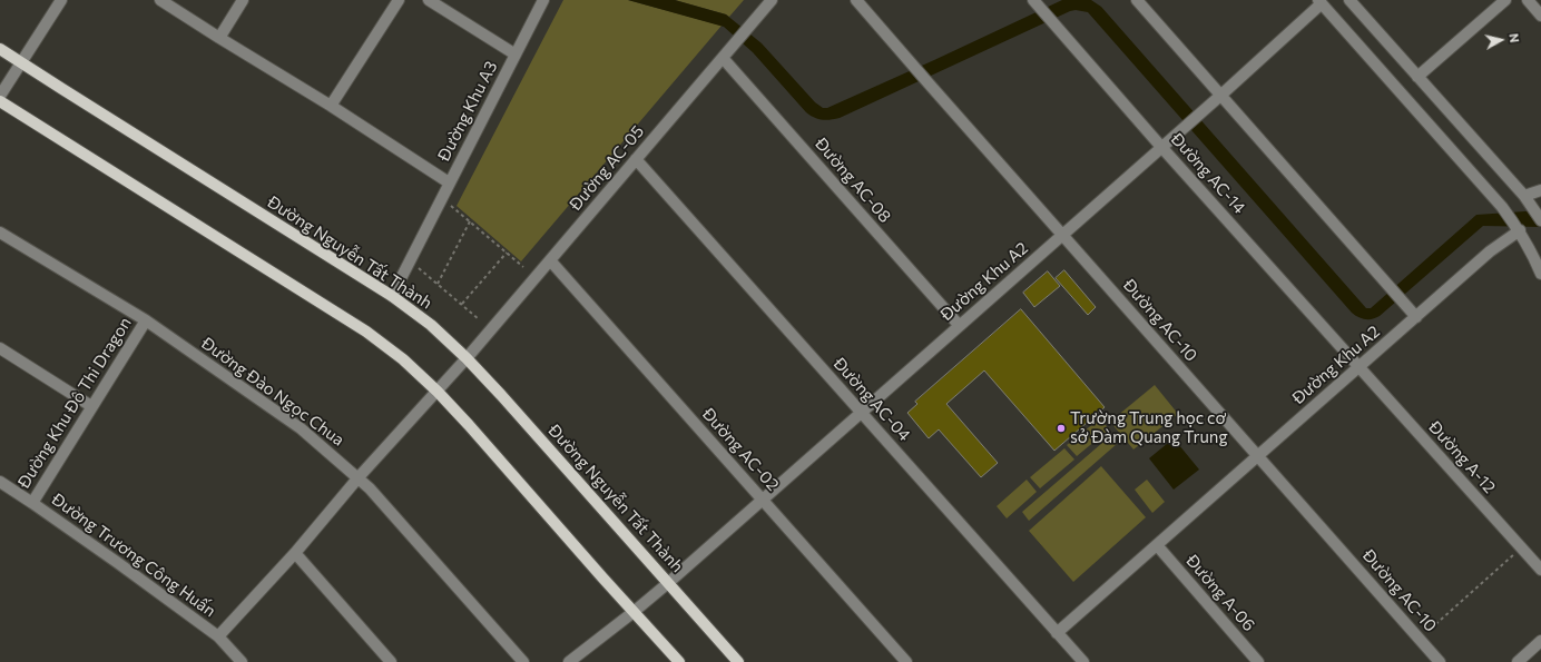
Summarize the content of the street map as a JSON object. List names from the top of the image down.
{
  "streets": {
    "main road": ["Đường Nguyễn Tất Thành"],
    "street": [
      "Đường Khu A3",
      "Đường AC-05",
      "Đường AC-14",
      "Đường AC-08",
      "Đường Khu A2",
      "Đường AC-10",
      "Đường Đào Ngọc Chua",
      "Đường AC-04",
      "Đường Khu Đô Thi Dragon",
      "Đường AC-02",
      "Đường A-12",
      "Đường Trương Công Huấn",
      "Đường A-06"
    ]
  },
  "crossings": [
    ["Đường Khu A3", "Đường Nguyễn Tất Thành"],
    ["Đường AC-05", "Đường AC-08"],
    ["Đường AC-05", "Đường Nguyễn Tất Thành"],
    ["Đường AC-05", "Đường Đào Ngọc Chua"],
    ["Đường AC-05", "Đường AC-04"],
    ["Đường AC-05", "Đường AC-02"],
    ["Đường AC-05", "Đường Trương Công Huấn"],
    ["Đường AC-14", "Đường Khu A2"],
    ["Đường AC-14", "Đường A-12"],
    ["Đường AC-08", "Đường Khu A2"],
    ["Đường Nguyễn Tất Thành", "Đường Khu A2"],
    ["Đường Khu A2", "Đường AC-10"],
    ["Đường Khu A2", "Đường AC-04"],
    ["Đường Khu A2", "Đường AC-02"],
    ["Đường Khu A2", "Đường A-12"],
    ["Đường Khu A2", "Đường A-06"],
    ["Đường Đào Ngọc Chua", "Đường Khu Đô Thi Dragon"],
    ["Đường Khu Đô Thi Dragon", "Đường Trương Công Huấn"]
  ],
  "places": ["Trường Trung học cơ sở Đàm Quang Trung"],
  "north": "right"
}
